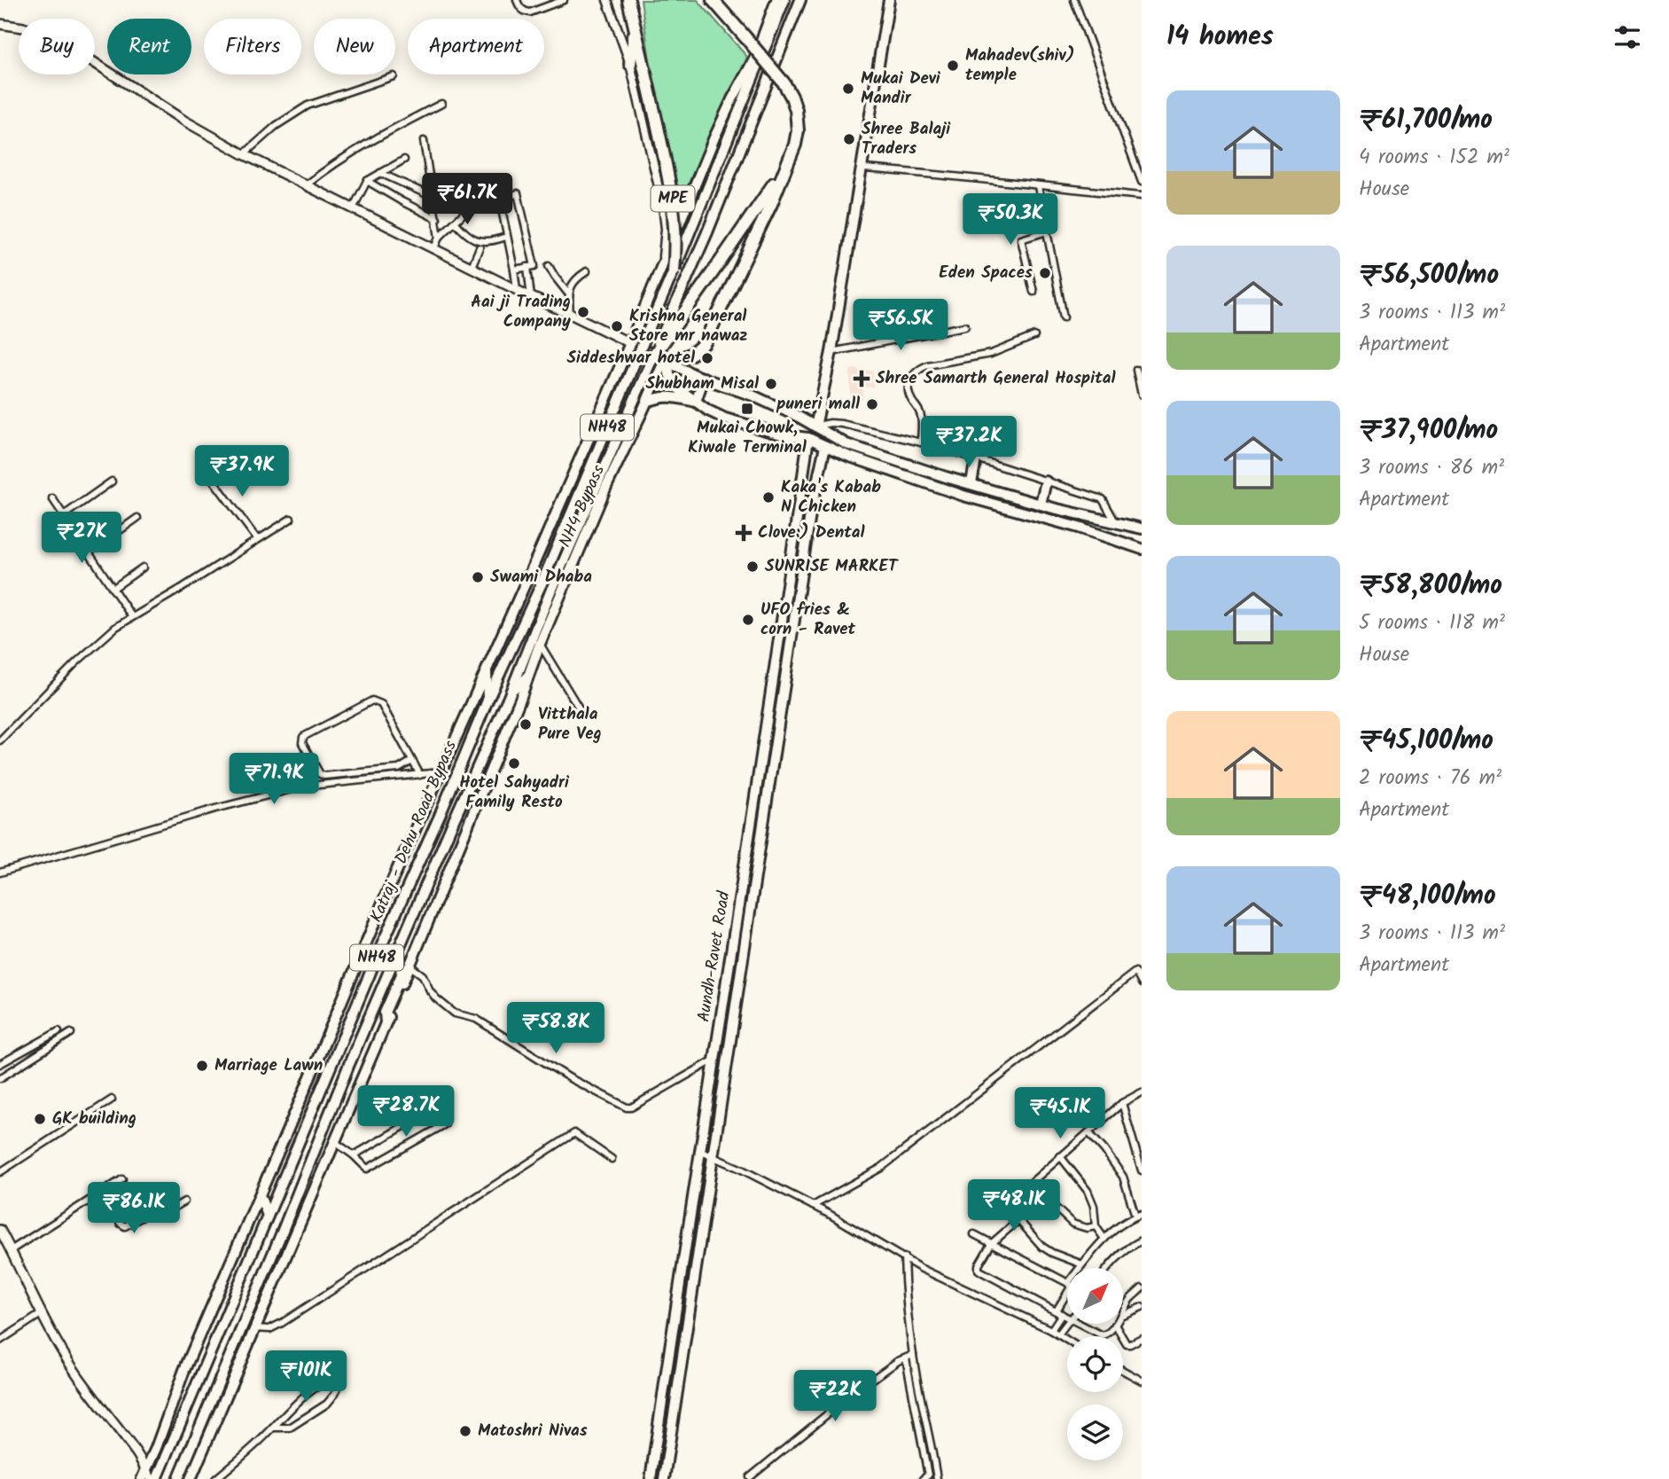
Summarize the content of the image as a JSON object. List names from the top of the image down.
{
  "streets": {
    "highway": ["MPE"],
    "main road": [
      "NH48",
      "NH4 Bypass",
      "Katraj - Dehu Road Bypass",
      "Aundh-Ravet Road"
    ]
  },
  "crossings": [
    ["MPE", "NH48"],
    ["NH48", "NH4 Bypass"],
    ["NH48", "Katraj - Dehu Road Bypass"],
    ["NH4 Bypass", "Katraj - Dehu Road Bypass"]
  ],
  "places": {
    "other": [
      "Mahadev(shiv) temple",
      "Mukai Devi Mandir",
      "Shree Balaji Traders",
      "Eden Spaces",
      "Aai ji Trading Company",
      "Krishna General Store mr nawaz",
      "Siddeshwar hotel",
      "Shubham Misal",
      "puneri mall",
      "Kaka's Kabab N Chicken",
      "SUNRISE MARKET",
      "Swami Dhaba",
      "UFO fries & corn - Ravet",
      "Vitthala Pure Veg",
      "Hotel Sahyadri Family Resto",
      "Marriage Lawn",
      "GK building",
      "Matoshri Nivas"
    ],
    "health": ["Shree Samarth General Hospital", "Clove:) Dental"],
    "transit": ["Mukai Chowk, Kiwale Terminal"]
  },
  "north": "top right",
  "page": {
    "heading": "14 homes",
    "chip": [
      "Buy",
      "Rent",
      "Filters",
      "New",
      "Apartment"
    ],
    "list": [
      {
        "name": "₹61,700/mo",
        "note": "4 rooms · 152 m² · House"
      },
      {
        "name": "₹56,500/mo",
        "note": "3 rooms · 113 m² · Apartment"
      },
      {
        "name": "₹37,900/mo",
        "note": "3 rooms · 86 m² · Apartment"
      },
      {
        "name": "₹58,800/mo",
        "note": "5 rooms · 118 m² · House"
      },
      {
        "name": "₹45,100/mo",
        "note": "2 rooms · 76 m² · Apartment"
      },
      {
        "name": "₹48,100/mo",
        "note": "3 rooms · 113 m² · Apartment"
      }
    ],
    "price": [
      "₹61.7K",
      "₹50.3K",
      "₹56.5K",
      "₹37.2K",
      "₹37.9K",
      "₹27K",
      "₹71.9K",
      "₹58.8K",
      "₹28.7K",
      "₹45.1K",
      "₹48.1K",
      "₹86.1K",
      "₹101K",
      "₹22K"
    ]
  }
}
